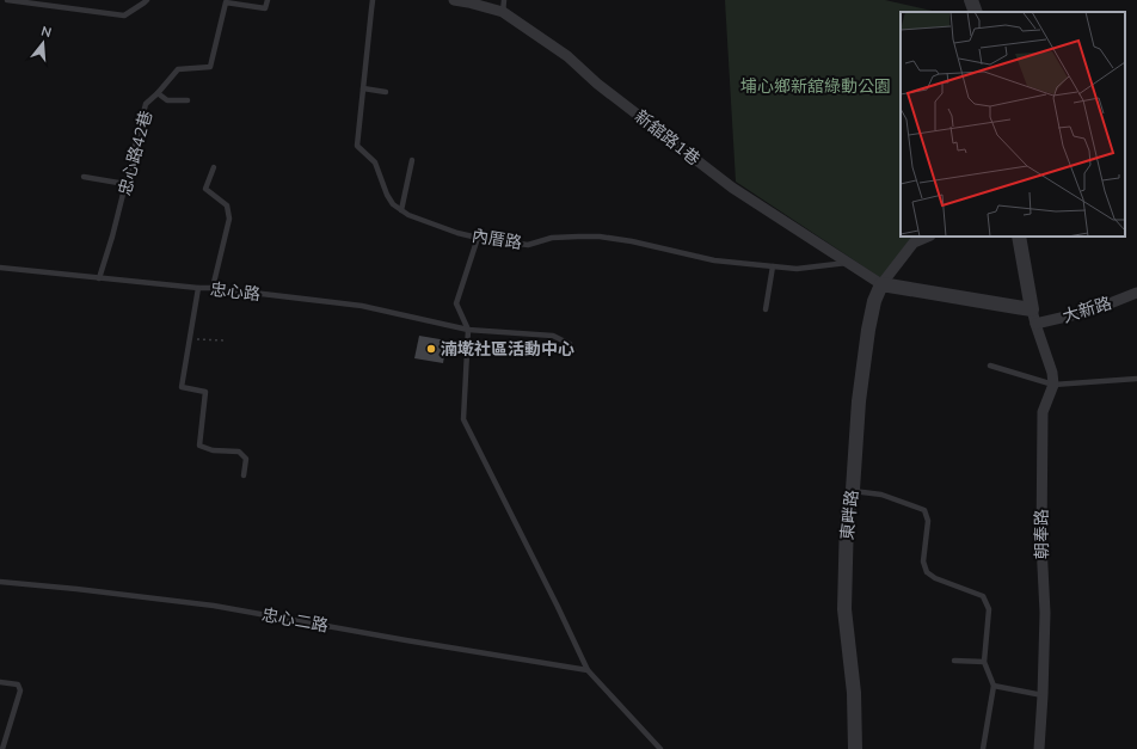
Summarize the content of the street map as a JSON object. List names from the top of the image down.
{
  "streets": {
    "street": [
      "新舘路1巷",
      "大新路",
      "東畔路",
      "朝奉路"
    ],
    "lane": [
      "忠心路42巷",
      "內厝路",
      "忠心路",
      "忠心二路"
    ]
  },
  "crossings": [
    ["新舘路1巷", "內厝路"],
    ["新舘路1巷", "東畔路"],
    ["忠心路42巷", "忠心路"]
  ],
  "parks": ["埔心鄉新舘綠動公園"],
  "places": ["湳墘社區活動中心"],
  "north": "top"
}
